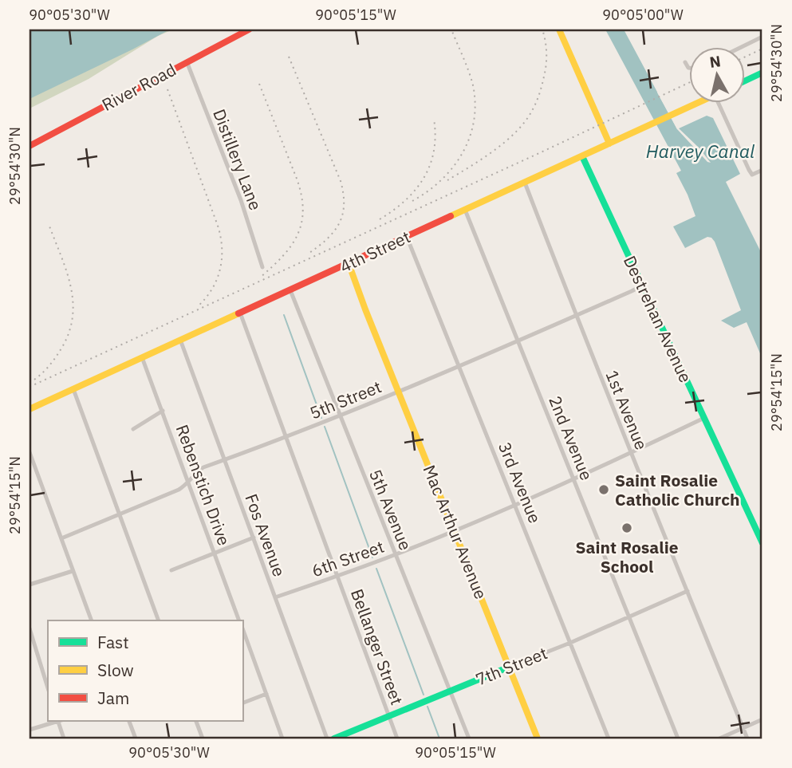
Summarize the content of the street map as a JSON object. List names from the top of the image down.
{
  "streets": {
    "main road": [
      "River Road",
      "4th Street",
      "Destrehan Avenue",
      "Mac Arthur Avenue",
      "7th Street"
    ],
    "street": [
      "Distillery Lane",
      "5th Street",
      "1st Avenue",
      "2nd Avenue",
      "3rd Avenue",
      "Rebenstich Drive",
      "5th Avenue",
      "Fos Avenue",
      "6th Street",
      "Bellanger Street"
    ]
  },
  "crossings": [
    ["River Road", "Distillery Lane"],
    ["4th Street", "Destrehan Avenue"],
    ["4th Street", "1st Avenue"],
    ["4th Street", "2nd Avenue"],
    ["4th Street", "3rd Avenue"],
    ["4th Street", "Rebenstich Drive"],
    ["4th Street", "5th Avenue"],
    ["4th Street", "Mac Arthur Avenue"],
    ["4th Street", "Fos Avenue"],
    ["4th Street", "Bellanger Street"],
    ["Destrehan Avenue", "5th Street"],
    ["Destrehan Avenue", "6th Street"],
    ["5th Street", "1st Avenue"],
    ["5th Street", "2nd Avenue"],
    ["5th Street", "3rd Avenue"],
    ["5th Street", "Rebenstich Drive"],
    ["5th Street", "5th Avenue"],
    ["5th Street", "Mac Arthur Avenue"],
    ["5th Street", "Fos Avenue"],
    ["5th Street", "Bellanger Street"],
    ["1st Avenue", "6th Street"],
    ["1st Avenue", "7th Street"],
    ["2nd Avenue", "6th Street"],
    ["2nd Avenue", "7th Street"],
    ["3rd Avenue", "6th Street"],
    ["3rd Avenue", "7th Street"],
    ["5th Avenue", "6th Street"],
    ["5th Avenue", "7th Street"],
    ["Mac Arthur Avenue", "6th Street"],
    ["Mac Arthur Avenue", "7th Street"],
    ["Fos Avenue", "6th Street"],
    ["6th Street", "Bellanger Street"],
    ["Bellanger Street", "7th Street"]
  ],
  "water": ["Harvey Canal"],
  "places": ["Saint Rosalie Catholic Church", "Saint Rosalie School"],
  "legend": ["Fast", "Slow", "Jam"],
  "north": "top",
  "coordinates": [
    "90°05'30\"W",
    "90°05'15\"W",
    "90°05'00\"W",
    "29°54'30\"N",
    "29°54'15\"N"
  ]
}
